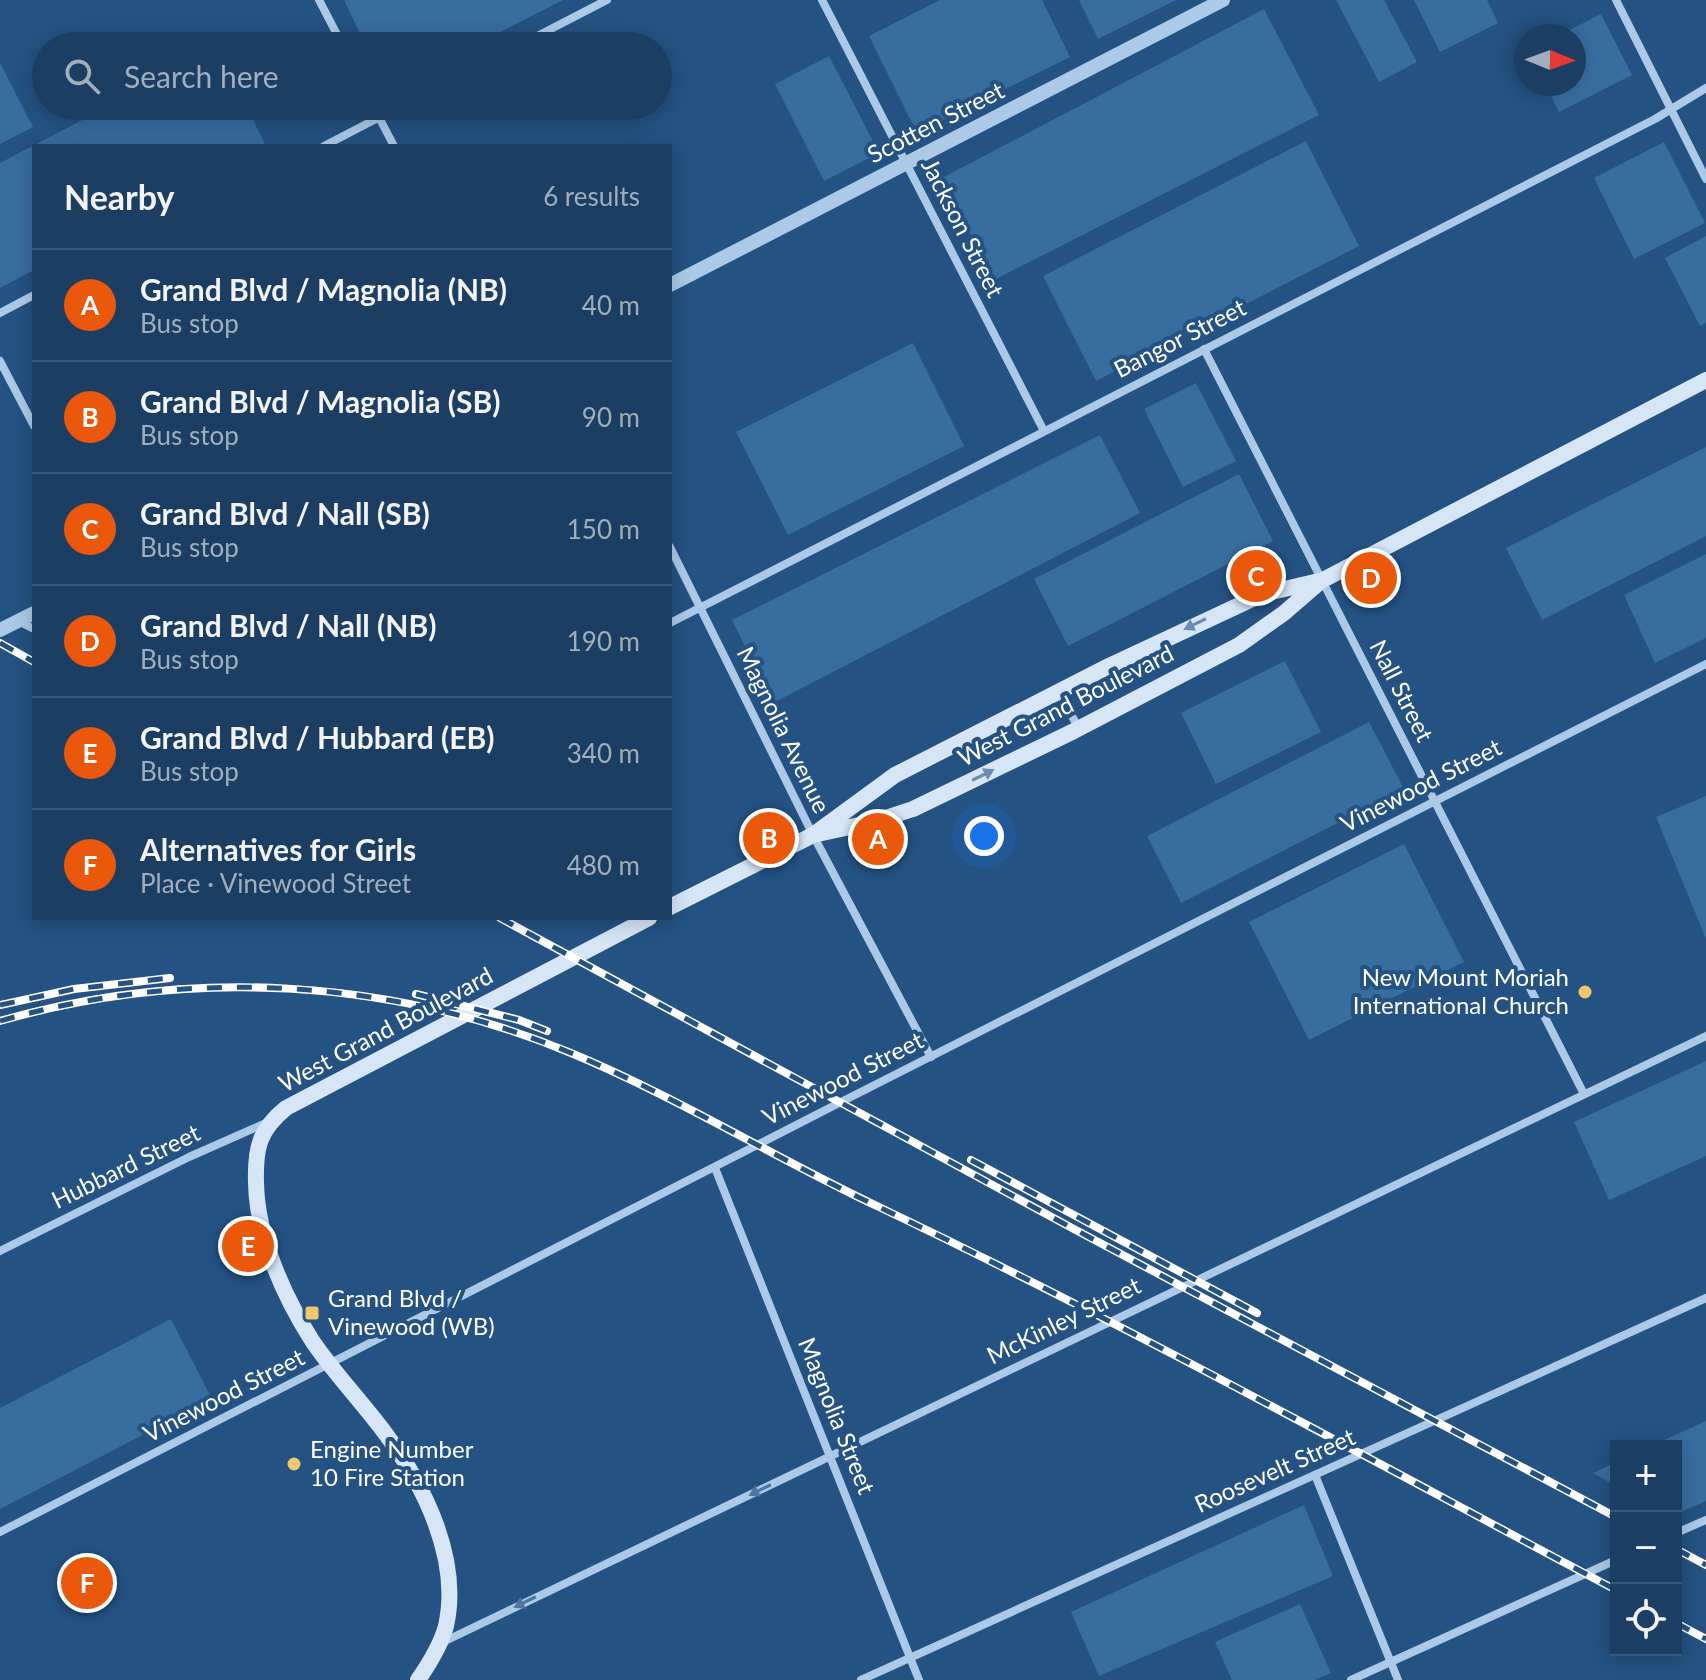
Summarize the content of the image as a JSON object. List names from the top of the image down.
{
  "streets": {
    "main road": ["West Grand Boulevard"],
    "street": [
      "Scotten Street",
      "Jackson Street",
      "Bangor Street",
      "Nall Street",
      "Magnolia Avenue",
      "Vinewood Street",
      "Hubbard Street",
      "McKinley Street",
      "Magnolia Street",
      "Roosevelt Street"
    ]
  },
  "crossings": [
    ["Scotten Street", "Jackson Street"],
    ["Jackson Street", "Bangor Street"],
    ["Bangor Street", "Nall Street"],
    ["Bangor Street", "Magnolia Avenue"],
    ["Nall Street", "West Grand Boulevard"],
    ["Nall Street", "Vinewood Street"],
    ["Nall Street", "McKinley Street"],
    ["West Grand Boulevard", "Magnolia Avenue"],
    ["West Grand Boulevard", "Vinewood Street"],
    ["West Grand Boulevard", "Hubbard Street"],
    ["West Grand Boulevard", "McKinley Street"],
    ["Magnolia Avenue", "Vinewood Street"],
    ["Vinewood Street", "Magnolia Street"],
    ["McKinley Street", "Magnolia Street"],
    ["Magnolia Street", "Roosevelt Street"]
  ],
  "places": {
    "other": ["New Mount Moriah International Church", "Engine Number 10 Fire Station"],
    "transit": ["Grand Blvd / Vinewood (WB)"]
  },
  "north": "right",
  "page": {
    "search": "Search here",
    "heading": ["Nearby", "6 results"],
    "list": [
      {
        "mark": "A",
        "name": "Grand Blvd / Magnolia (NB)",
        "note": "Bus stop",
        "value": "40 m"
      },
      {
        "mark": "B",
        "name": "Grand Blvd / Magnolia (SB)",
        "note": "Bus stop",
        "value": "90 m"
      },
      {
        "mark": "C",
        "name": "Grand Blvd / Nall (SB)",
        "note": "Bus stop",
        "value": "150 m"
      },
      {
        "mark": "D",
        "name": "Grand Blvd / Nall (NB)",
        "note": "Bus stop",
        "value": "190 m"
      },
      {
        "mark": "E",
        "name": "Grand Blvd / Hubbard (EB)",
        "note": "Bus stop",
        "value": "340 m"
      },
      {
        "mark": "F",
        "name": "Alternatives for Girls",
        "note": "Place · Vinewood Street",
        "value": "480 m"
      }
    ],
    "pins": [
      "C",
      "D",
      "B",
      "A",
      "E",
      "F"
    ],
    "map_buttons": ["+", "−"]
  }
}
